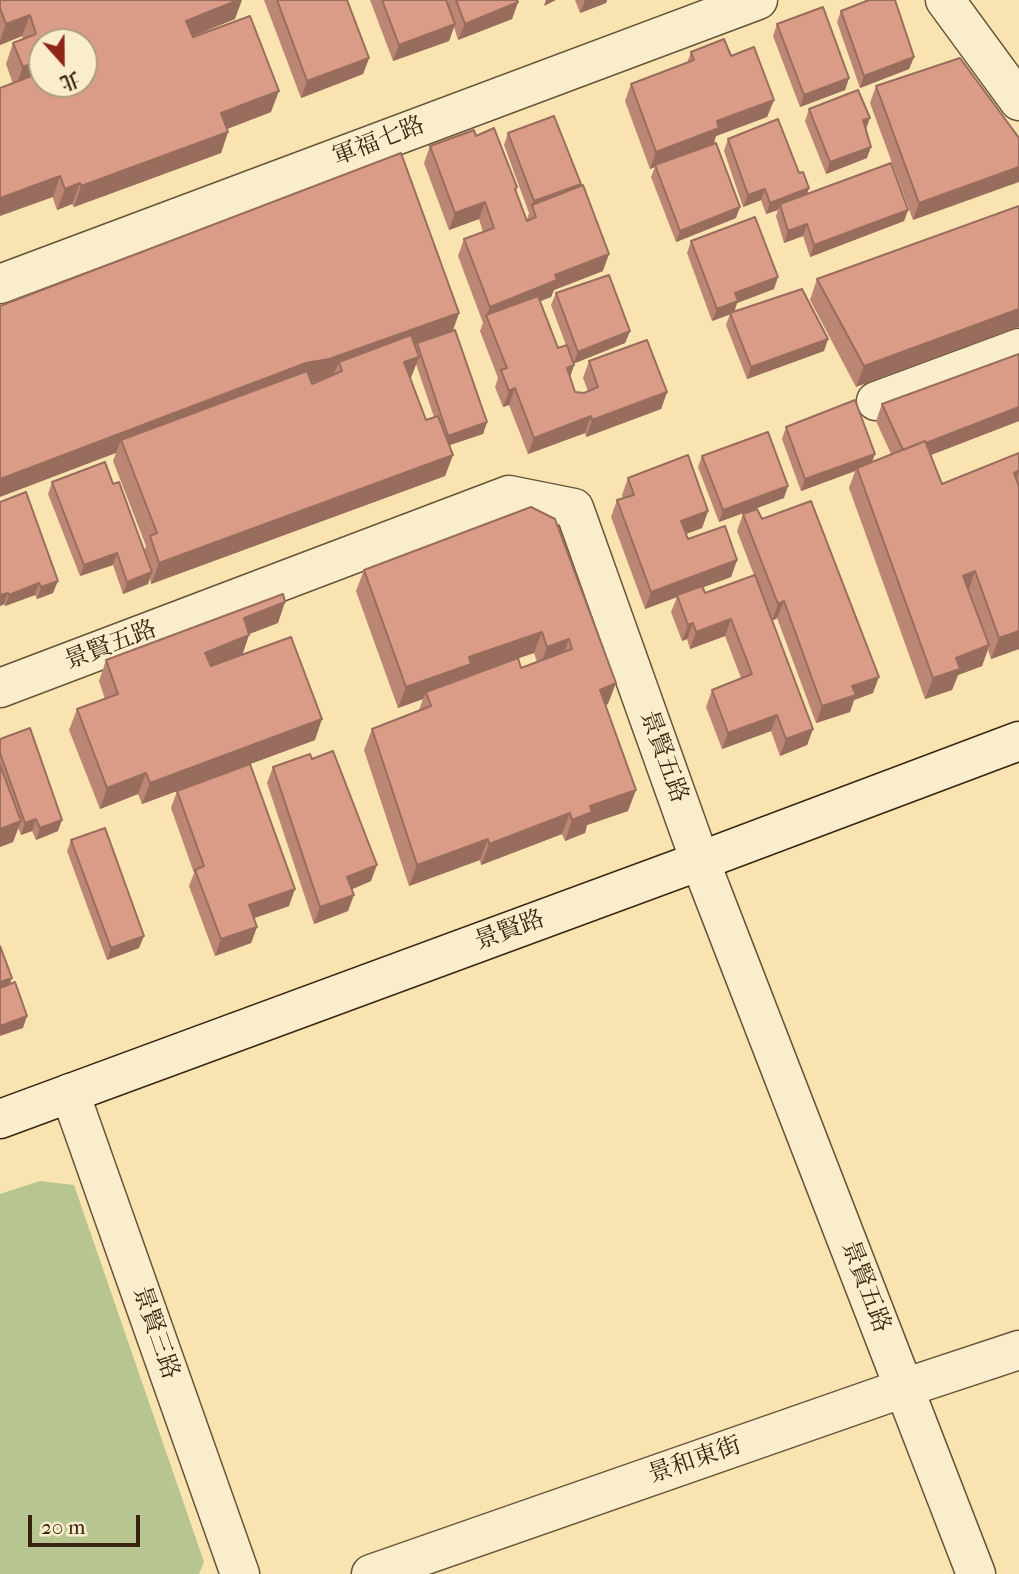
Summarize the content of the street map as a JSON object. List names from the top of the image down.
{
  "streets": {
    "street": [
      "軍福七路",
      "景賢五路",
      "景賢路",
      "景賢三路",
      "景和東街"
    ]
  },
  "crossings": [
    ["景賢五路", "景賢路"],
    ["景賢五路", "景和東街"],
    ["景賢路", "景賢三路"]
  ],
  "scale_bar": "20 m",
  "north": "bottom"
}
